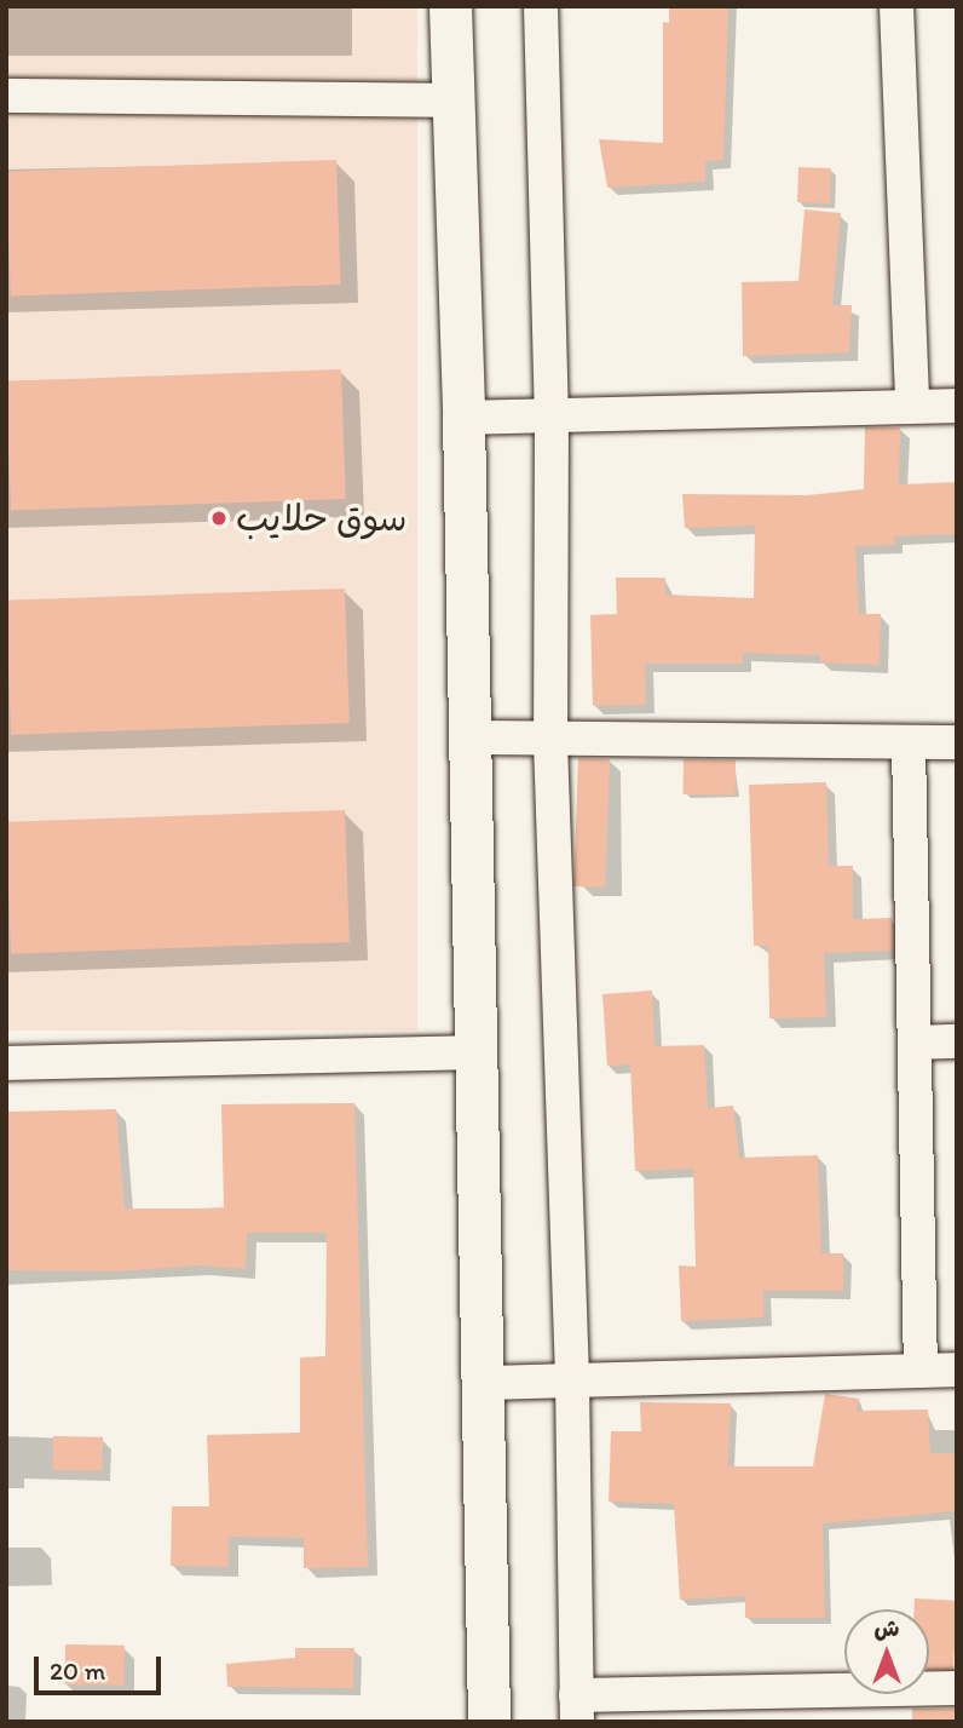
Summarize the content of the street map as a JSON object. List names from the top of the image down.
{
  "places": ["سوق حلايب"],
  "scale_bar": "20 m",
  "north": "top"
}
